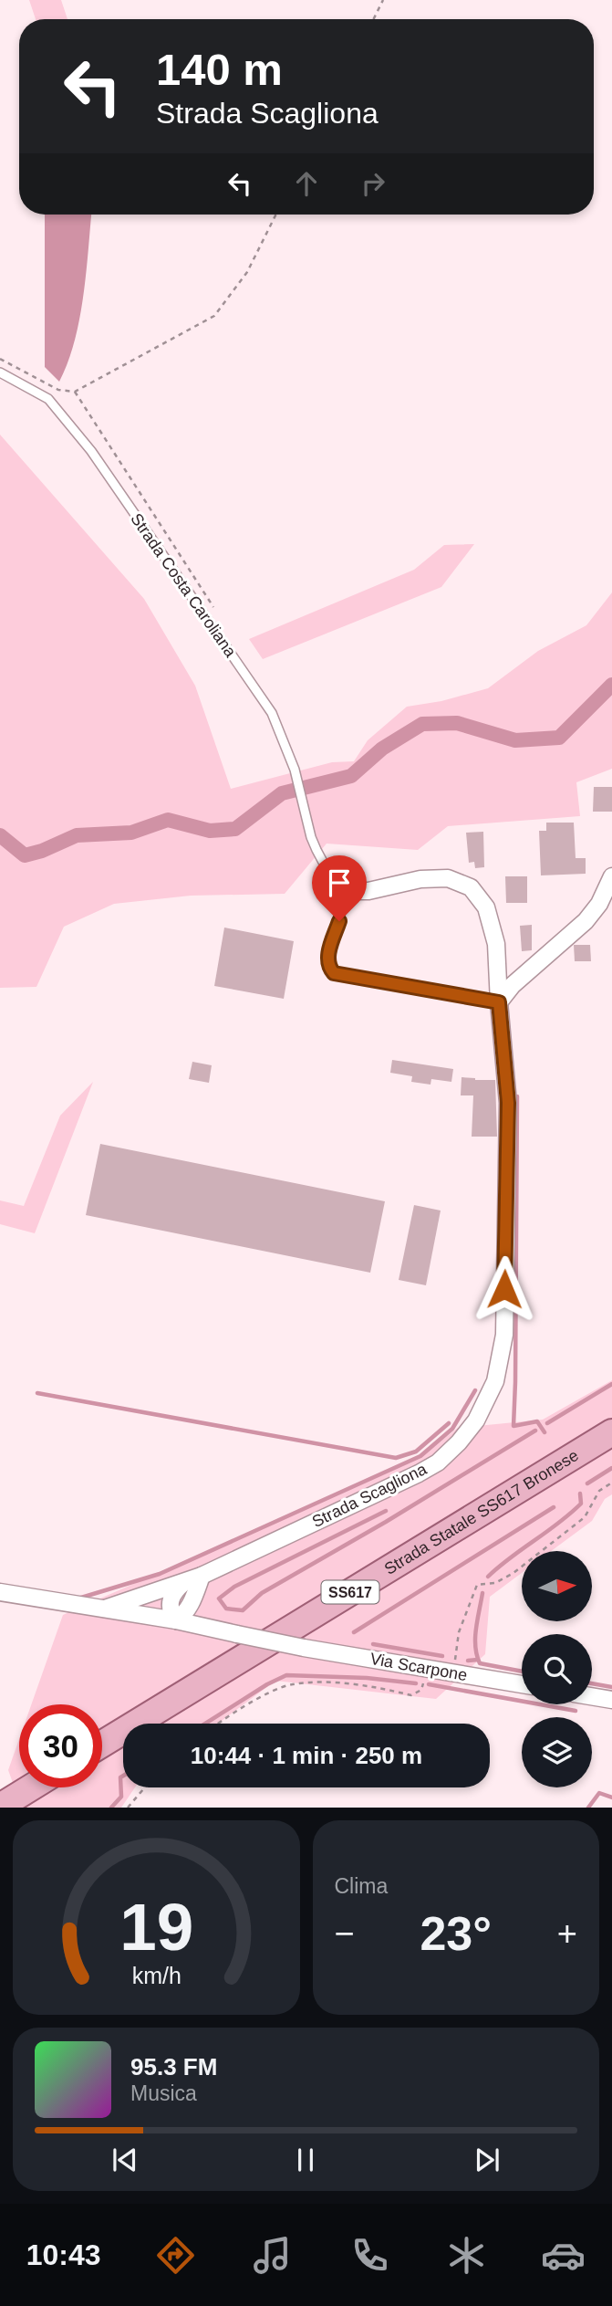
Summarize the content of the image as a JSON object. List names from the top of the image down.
{
  "streets": {
    "main road": ["Strada Statale SS617 Bronese", "SS617"],
    "street": ["Strada Scagliona", "Via Scarpone"],
    "lane": ["Strada Costa Caroliana"]
  },
  "crossings": [
    ["Strada Costa Caroliana", "Strada Scagliona"],
    ["Strada Scagliona", "Via Scarpone"]
  ],
  "north": "right",
  "page": {
    "turn": ["140 m", "Strada Scagliona"],
    "limit": "30",
    "trip": "10:44 · 1 min · 250 m",
    "tile": "Clima",
    "heat": ["−", "23°", "+"],
    "song": ["95.3 FM", "Musica"],
    "tabs": "10:43",
    "gauge": ["19", "km/h"]
  }
}
